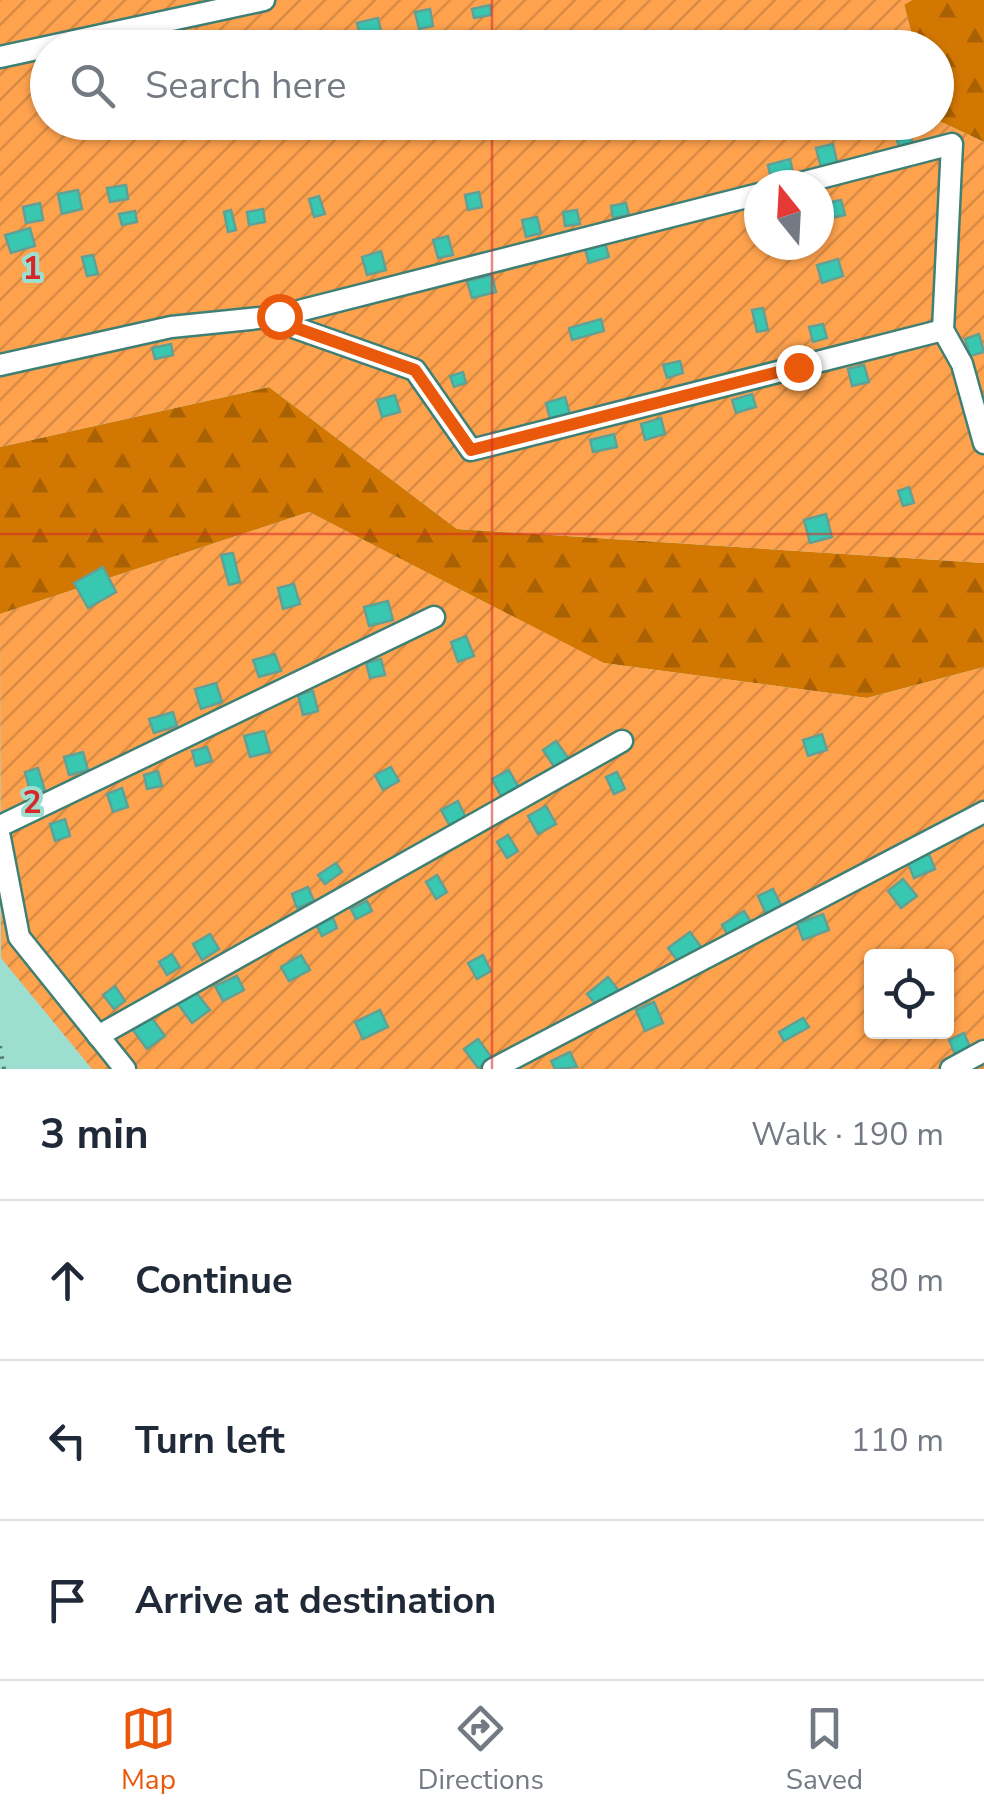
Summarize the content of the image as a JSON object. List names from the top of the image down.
{
  "north": "top",
  "page": {
    "search": "Search here",
    "heading": ["3 min", "Walk · 190 m"],
    "list": [
      ["Continue", "80 m"],
      ["Turn left", "110 m"],
      "Arrive at destination"
    ],
    "nav": ["Map", "Directions", "Saved"]
  },
  "grid": {
    "rows": ["1", "2"]
  }
}
